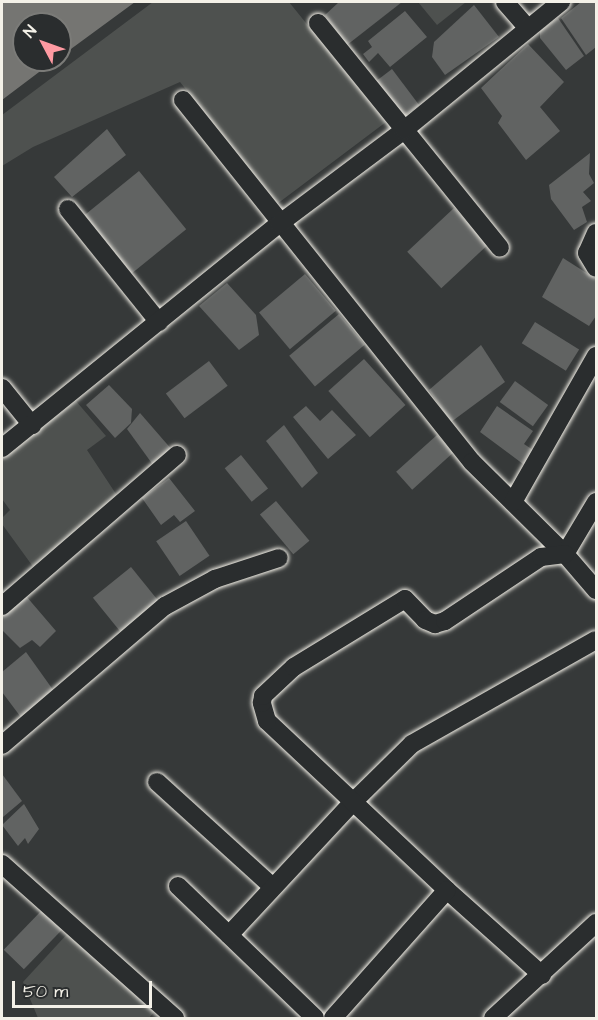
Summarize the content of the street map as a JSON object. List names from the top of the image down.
{
  "scale_bar": "50 m",
  "north": "top left"
}
